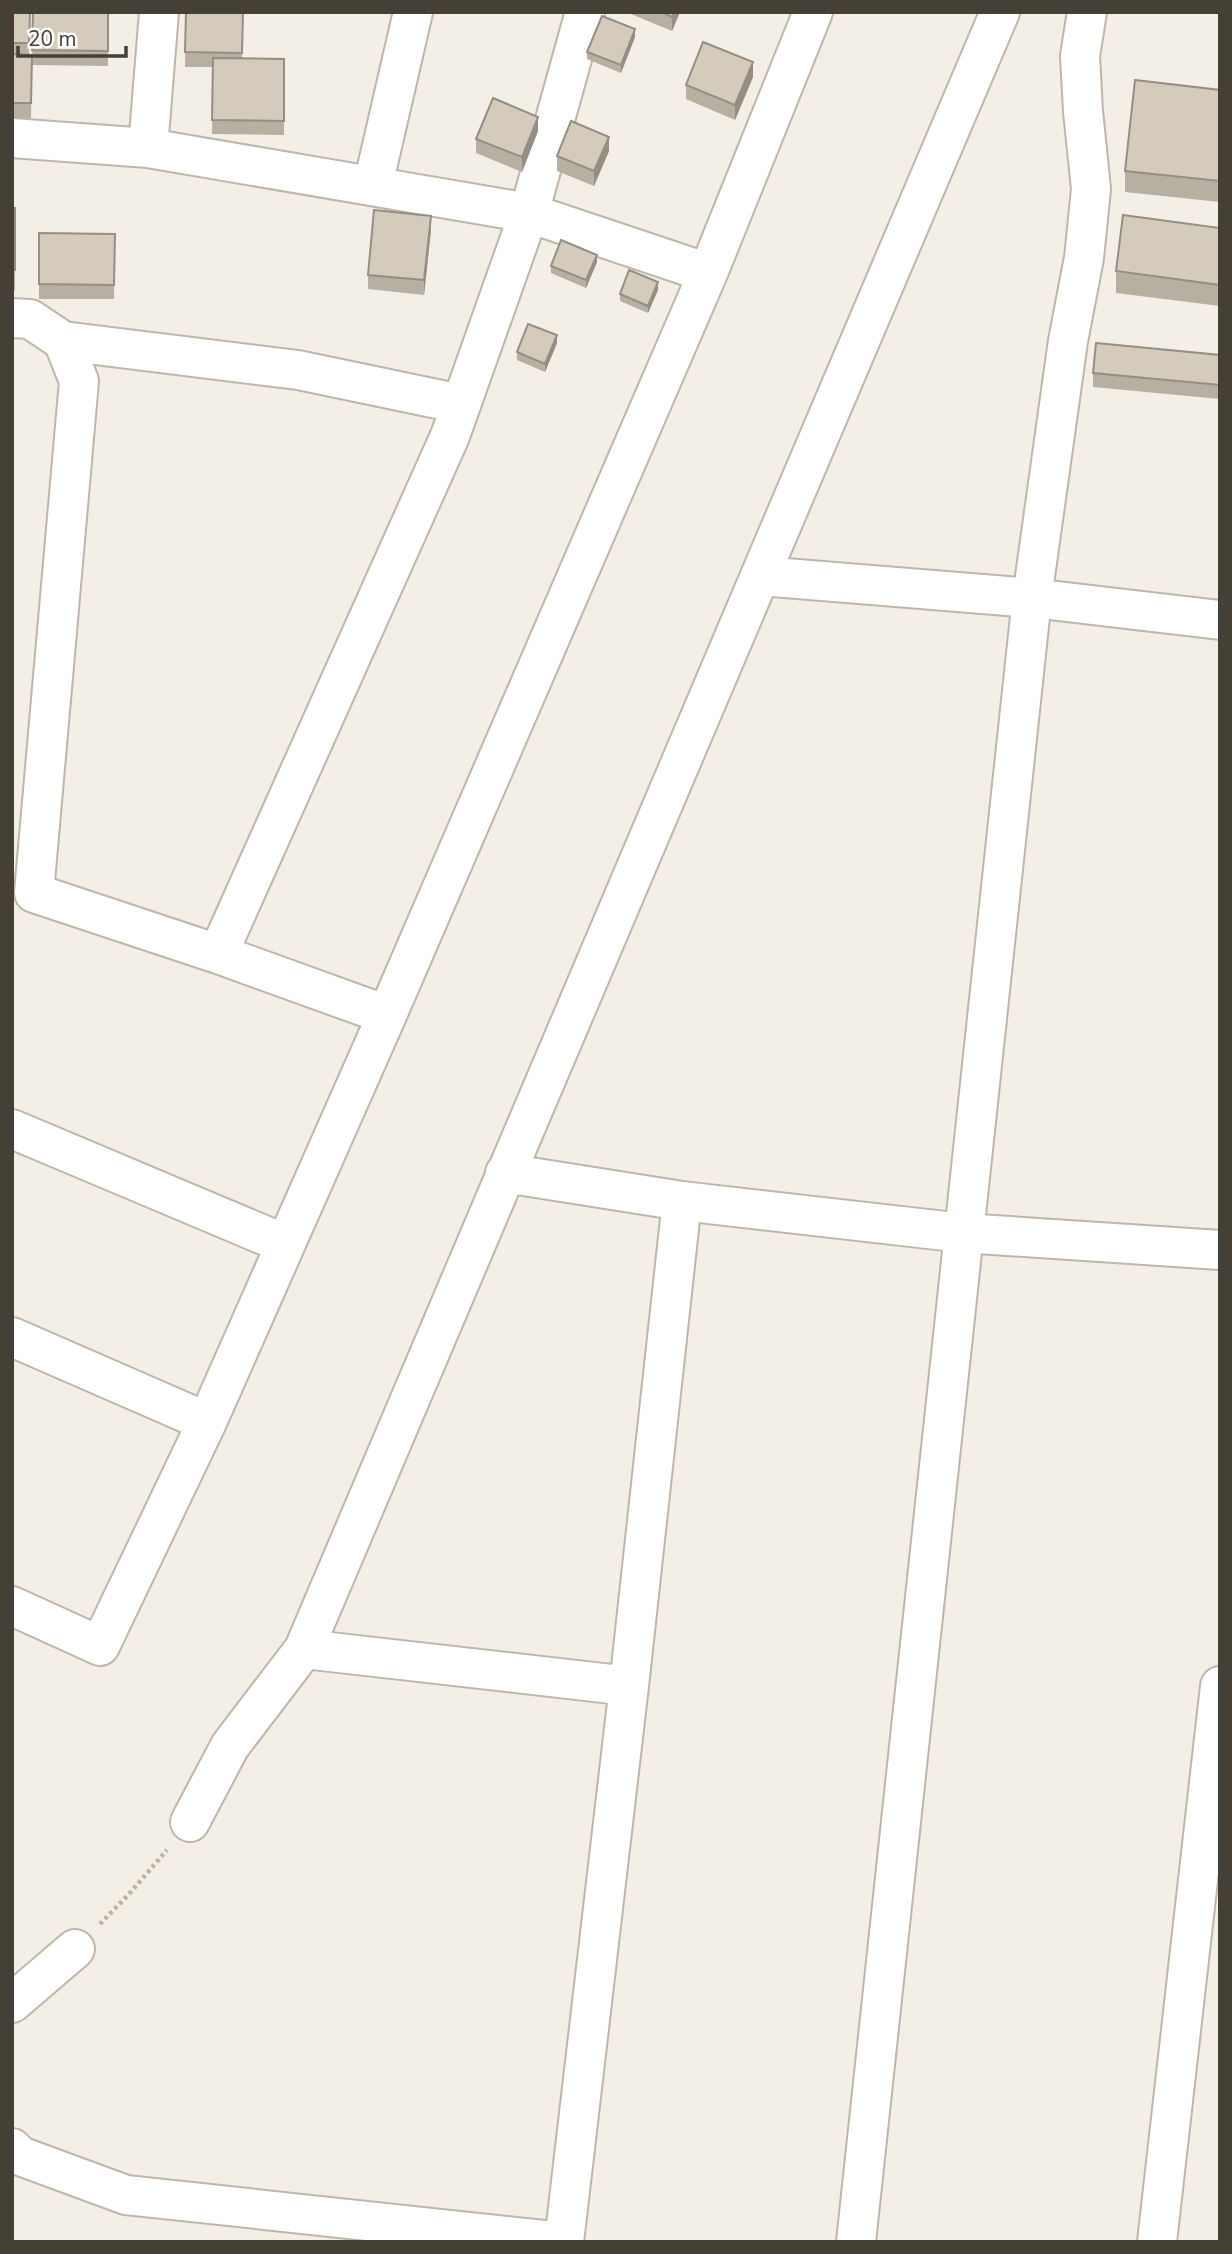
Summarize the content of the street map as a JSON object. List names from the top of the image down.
{
  "scale_bar": "20 m"
}
